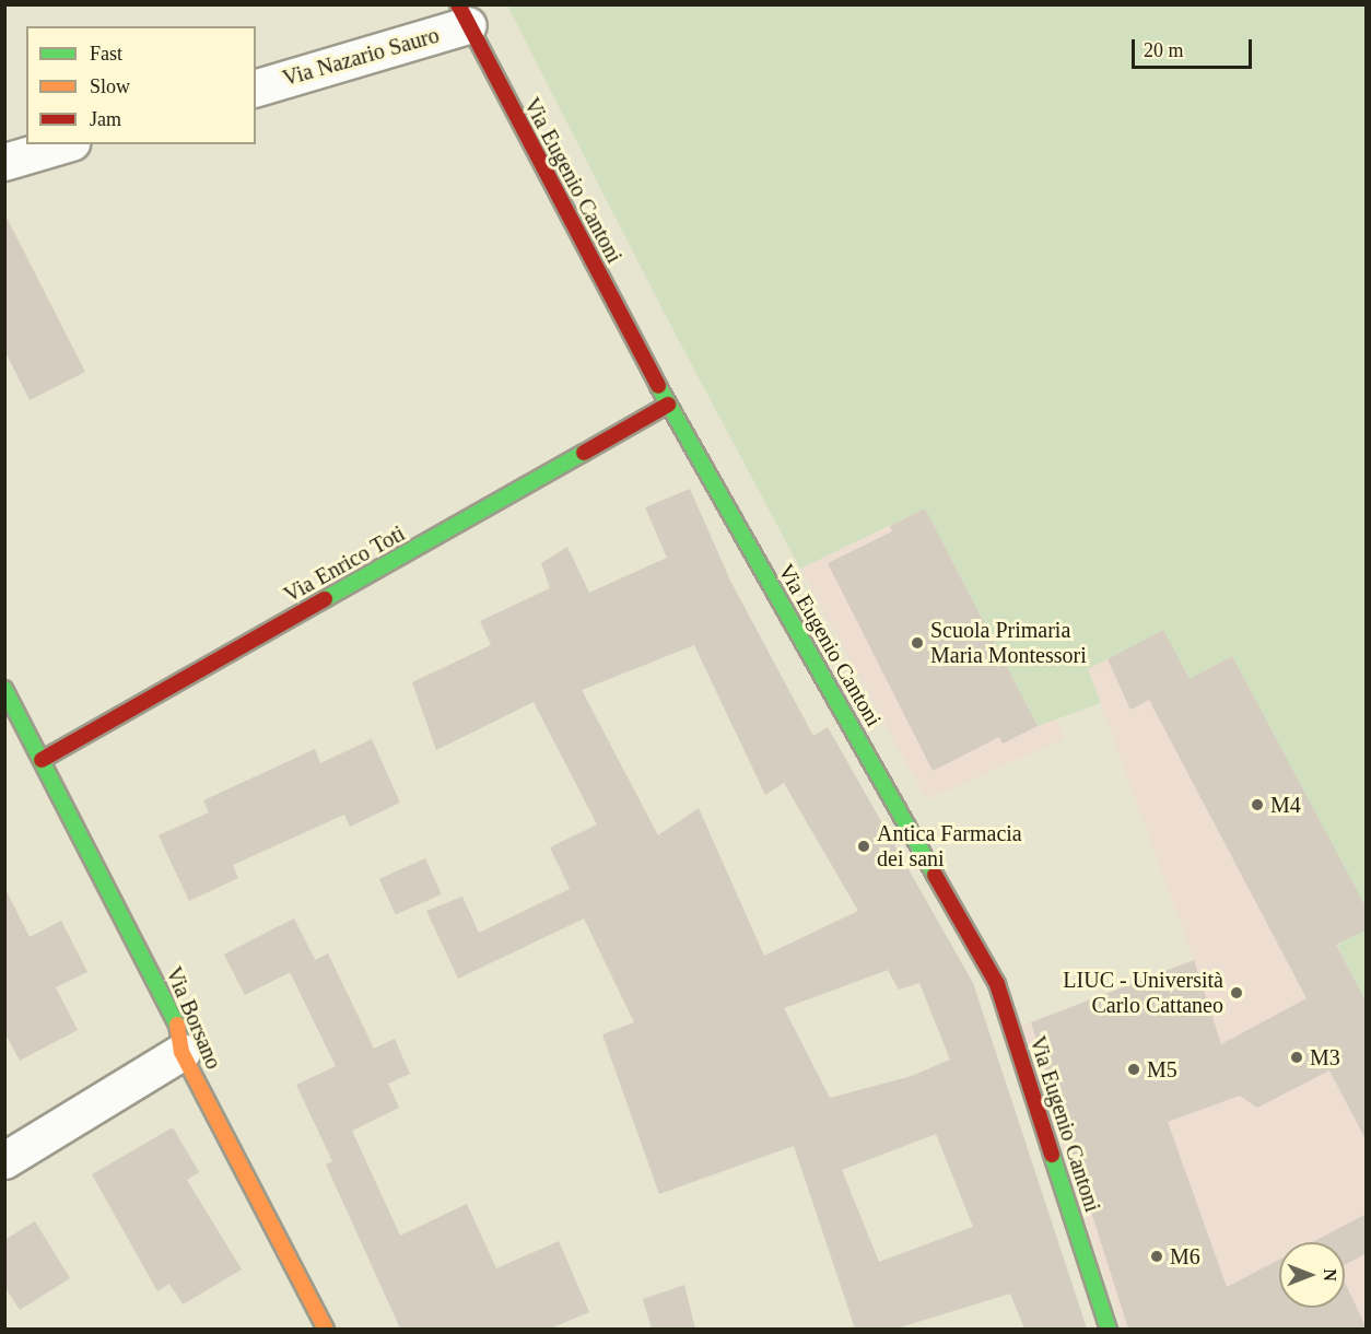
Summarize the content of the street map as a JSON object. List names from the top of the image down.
{
  "streets": {
    "street": [
      "Via Nazario Sauro",
      "Via Eugenio Cantoni",
      "Via Enrico Toti",
      "Via Borsano"
    ]
  },
  "crossings": [
    ["Via Nazario Sauro", "Via Eugenio Cantoni"],
    ["Via Eugenio Cantoni", "Via Enrico Toti"],
    ["Via Enrico Toti", "Via Borsano"]
  ],
  "places": [
    "Scuola Primaria Maria Montessori",
    "M4",
    "Antica Farmacia dei sani",
    "LIUC - Università Carlo Cattaneo",
    "M3",
    "M5",
    "M6"
  ],
  "legend": ["Fast", "Slow", "Jam"],
  "scale_bar": "20 m",
  "north": "right"
}
